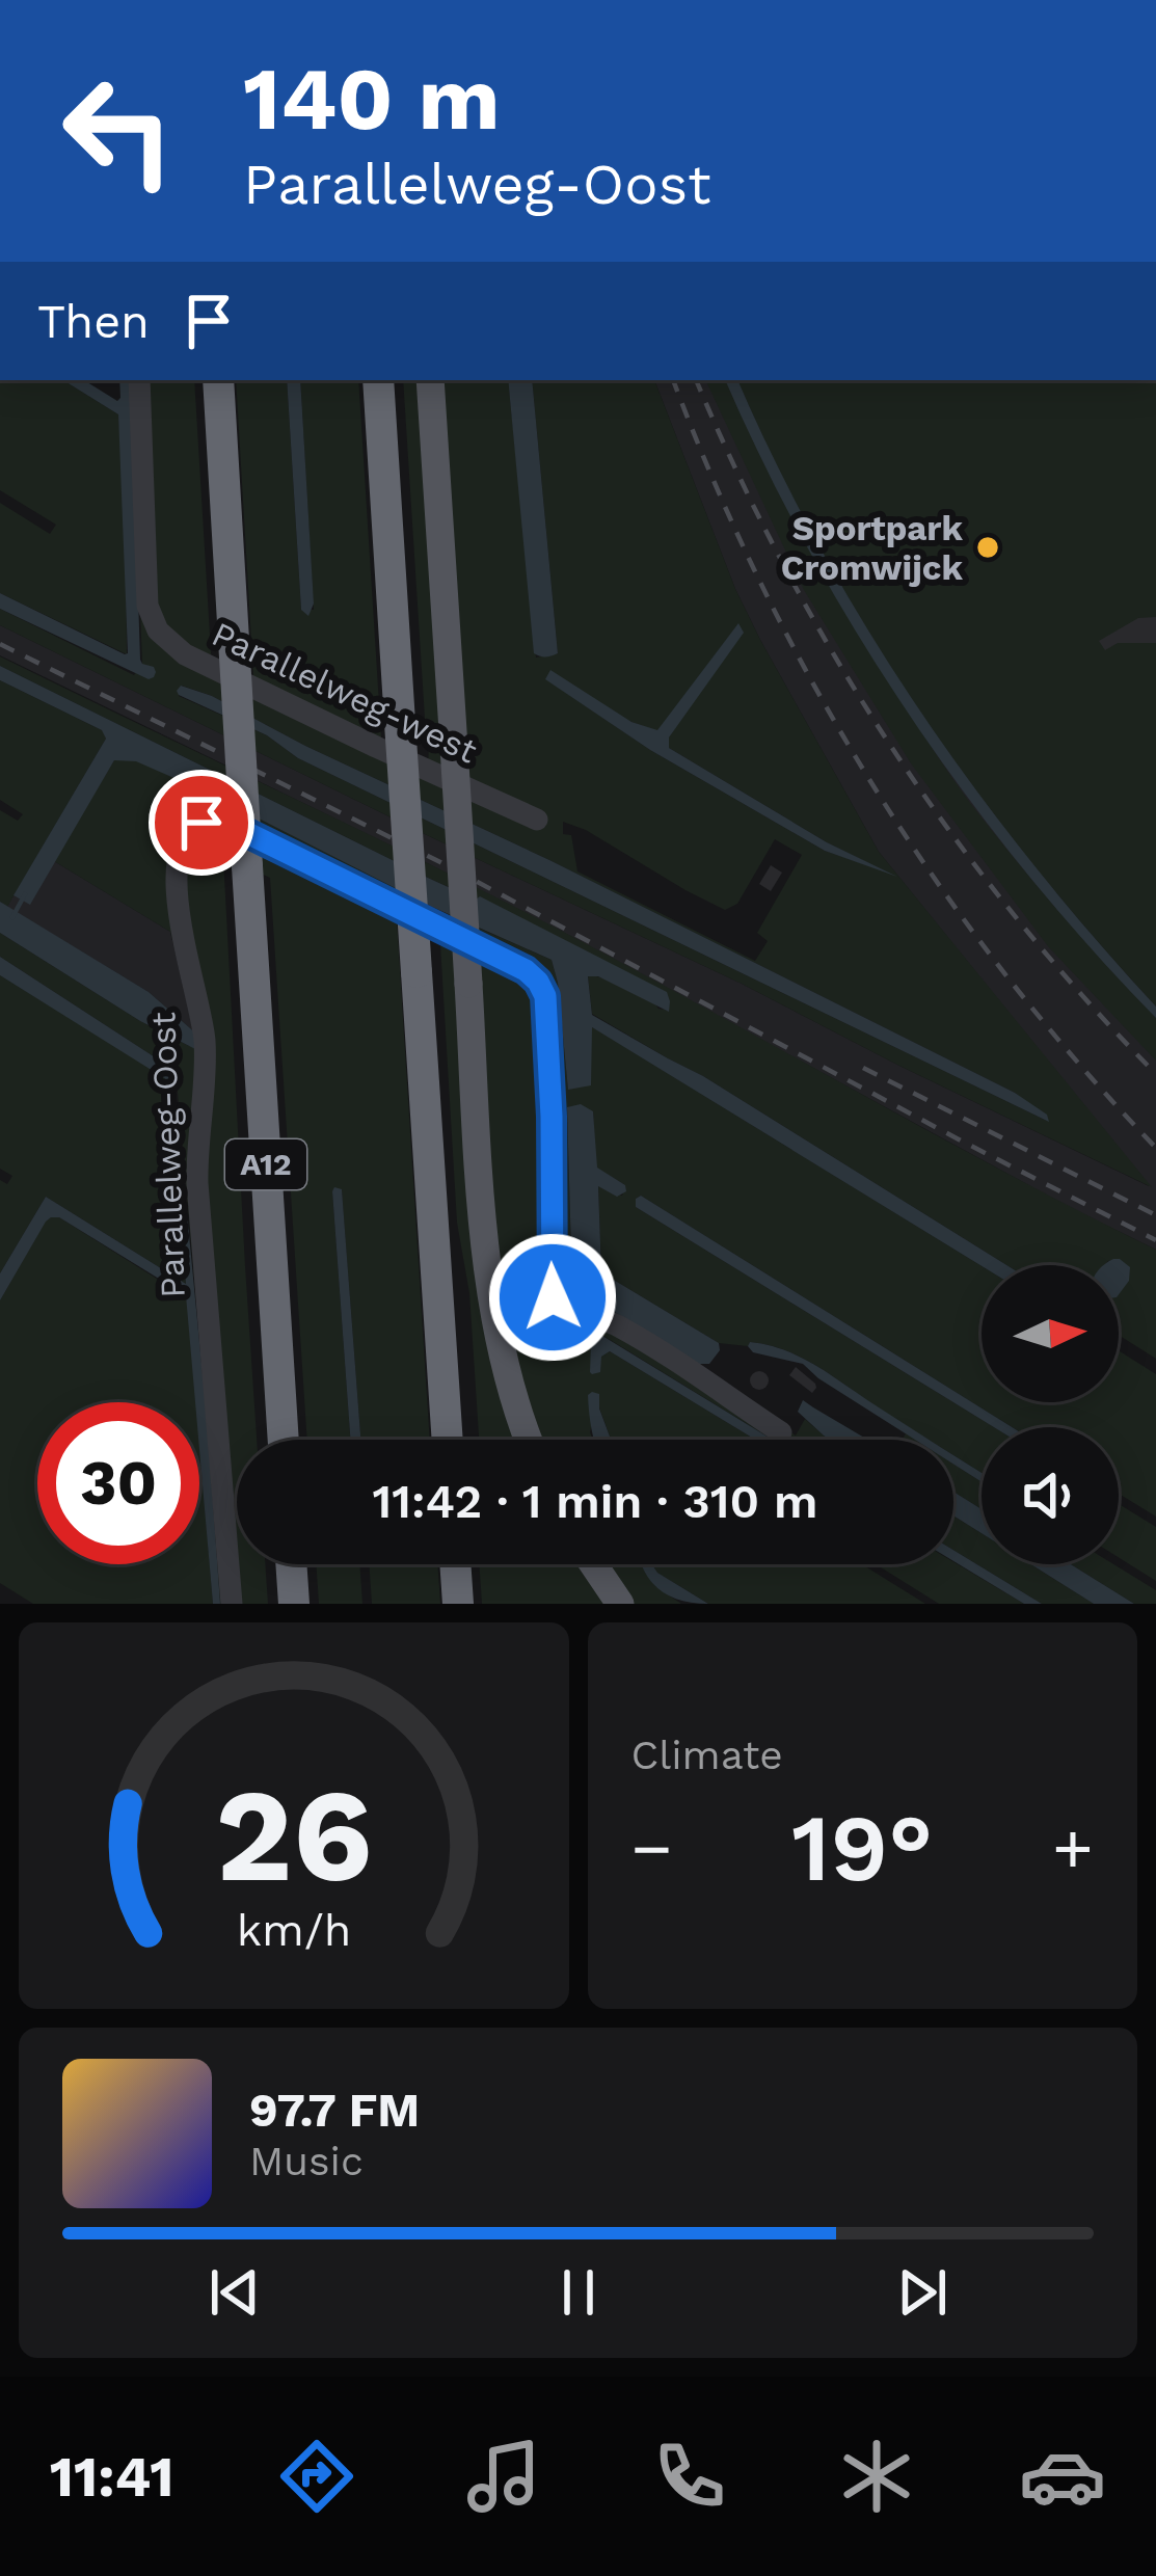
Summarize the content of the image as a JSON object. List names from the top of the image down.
{
  "streets": {
    "highway": ["A12"],
    "street": ["Parallelweg-west", "Parallelweg-Oost"]
  },
  "places": ["Sportpark Cromwijck"],
  "north": "right",
  "page": {
    "turn": ["140 m", "Parallelweg-Oost"],
    "then": "Then",
    "limit": "30",
    "trip": "11:42 · 1 min · 310 m",
    "tile": "Climate",
    "heat": ["−", "19°", "+"],
    "song": ["97.7 FM", "Music"],
    "tabs": "11:41",
    "gauge": ["26", "km/h"]
  }
}
